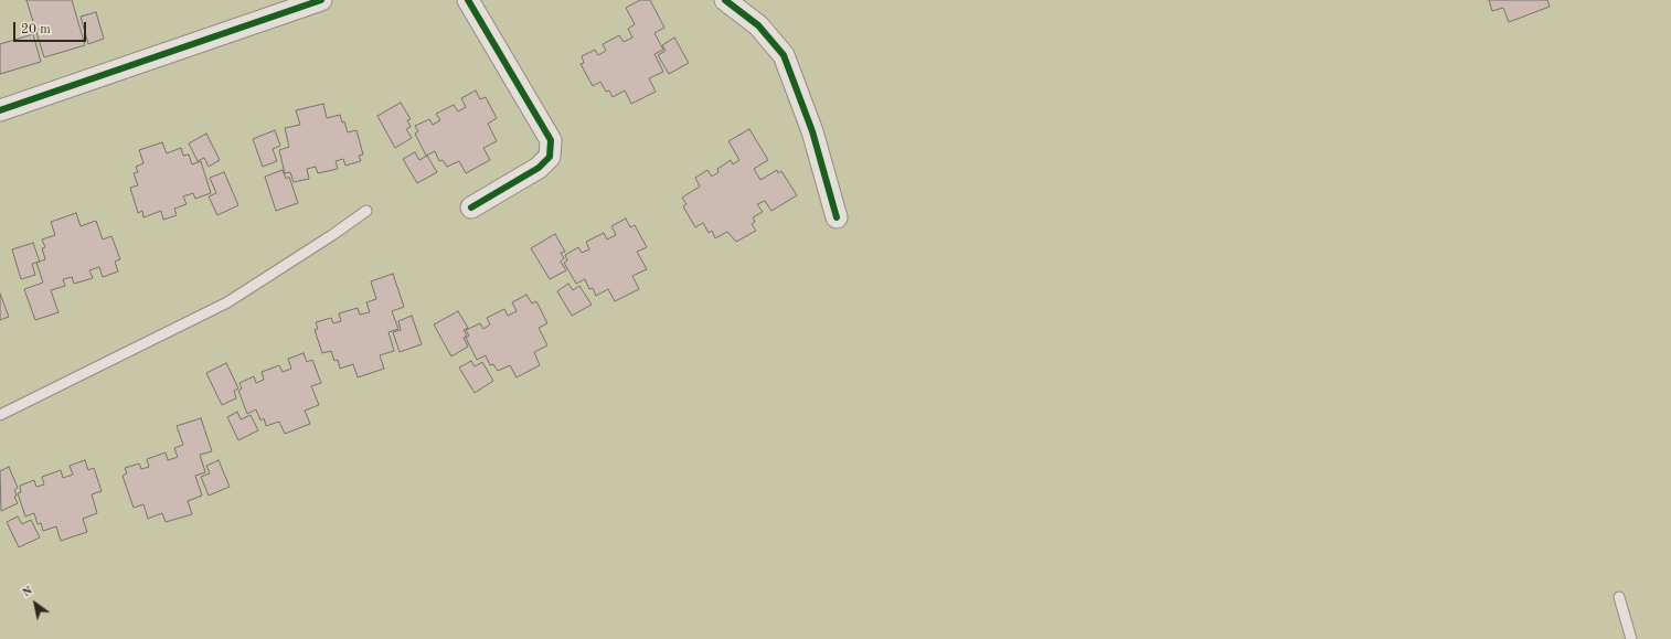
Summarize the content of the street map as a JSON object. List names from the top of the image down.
{
  "scale_bar": "20 m",
  "north": "top left"
}
